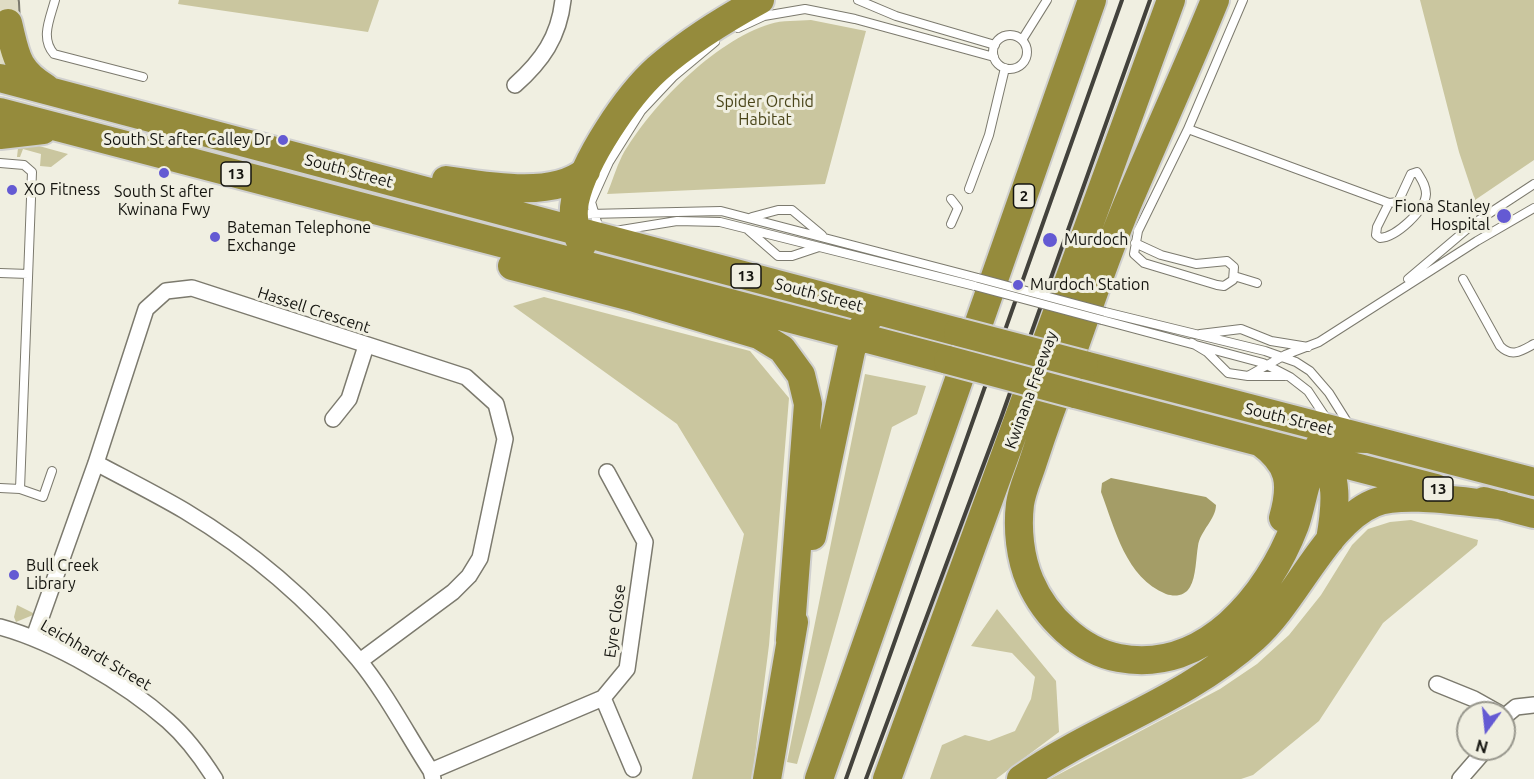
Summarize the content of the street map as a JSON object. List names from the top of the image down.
{
  "streets": {
    "highway": [
      "South Street",
      "13",
      "2",
      "Kwinana Freeway"
    ],
    "street": ["Hassell Crescent", "Eyre Close", "Leichhardt Street"]
  },
  "crossings": [
    ["Hassell Crescent", "Leichhardt Street"]
  ],
  "parks": ["Spider Orchid Habitat"],
  "places": [
    "South St after Calley Dr",
    "South St after Kwinana Fwy",
    "XO Fitness",
    "Fiona Stanley Hospital",
    "Bateman Telephone Exchange",
    "Murdoch",
    "Murdoch Station",
    "Bull Creek Library"
  ],
  "north": "bottom"
}
